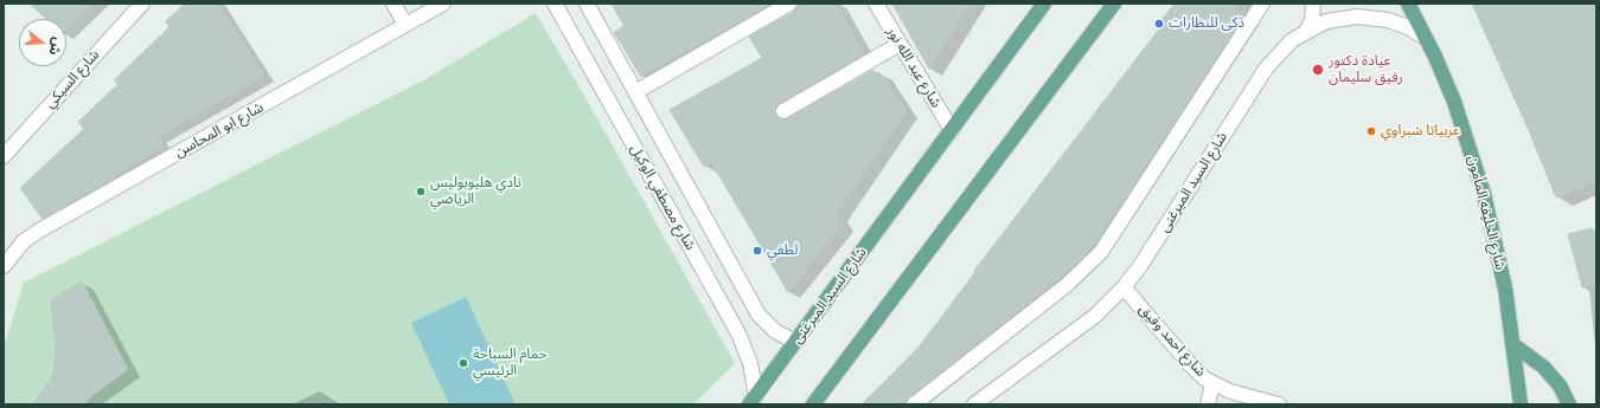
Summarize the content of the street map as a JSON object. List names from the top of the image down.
{
  "streets": {
    "main road": ["شارع السيد الميرغنى", "شارع الخليفه المأمون"],
    "street": [
      "شارع عبد الله نور",
      "شارع السبكي",
      "شارع ابو المحاسن",
      "شارع مصطفي الوكيل",
      "شارع احمد وفيق"
    ]
  },
  "crossings": [
    ["شارع عبد الله نور", "شارع السيد الميرغنى"],
    ["شارع السيد الميرغنى", "شارع مصطفي الوكيل"],
    ["شارع السيد الميرغنى", "شارع الخليفه المأمون"],
    ["شارع السيد الميرغنى", "شارع احمد وفيق"]
  ],
  "places": [
    "ذكى للنظارات",
    "عيادة دكتور رفيق سليمان",
    "عربياتا شبراوي",
    "نادي هليوبوليس الرياضي",
    "لطفي",
    "حمام السباحة الرئيسي"
  ],
  "north": "right"
}
